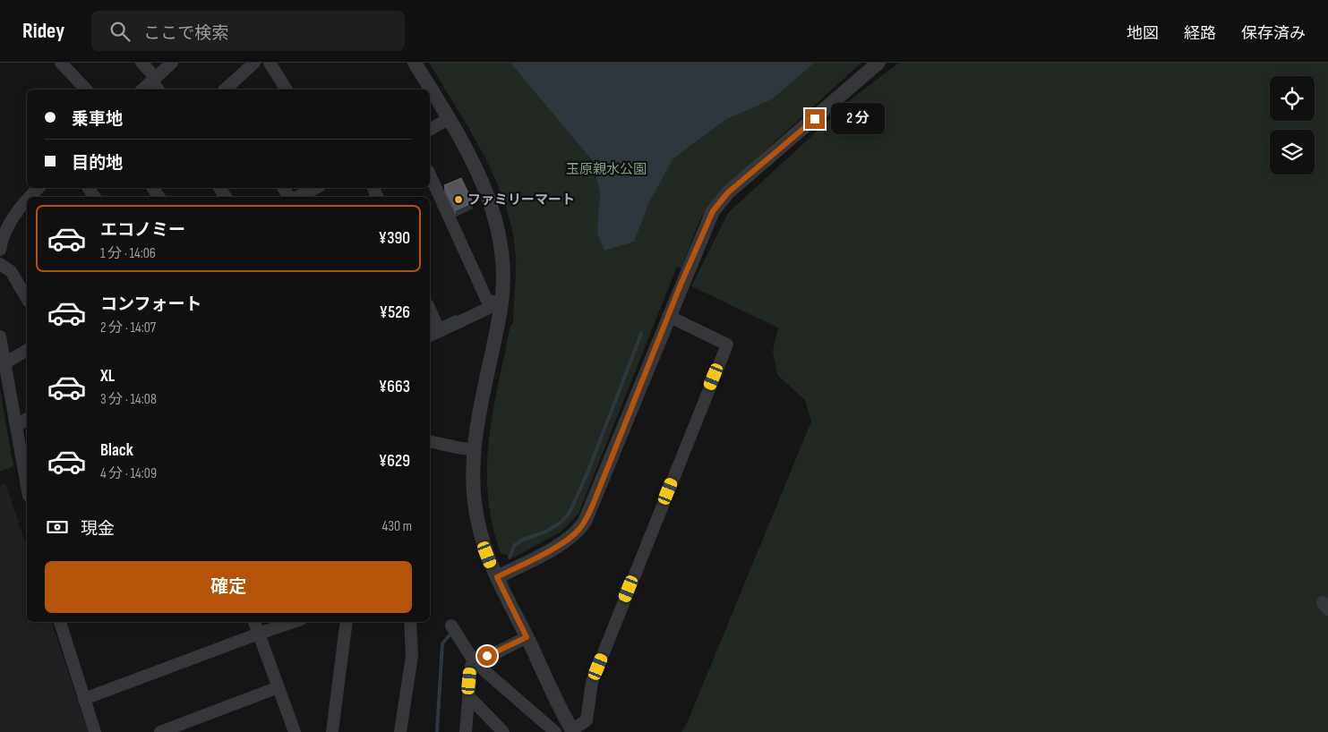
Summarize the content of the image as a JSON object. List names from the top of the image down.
{
  "parks": ["玉原親水公園"],
  "places": ["ファミリーマート"],
  "page": {
    "header": "Ridey",
    "search": "ここで検索",
    "nav": ["地図", "経路", "保存済み"],
    "banner": ["乗車地", "目的地"],
    "bubble": "2 分",
    "list": [
      {
        "name": "エコノミー",
        "note": "1 分 · 14:06",
        "value": "¥390"
      },
      {
        "name": "コンフォート",
        "note": "2 分 · 14:07",
        "value": "¥526"
      },
      {
        "name": "XL",
        "note": "3 分 · 14:08",
        "value": "¥663"
      },
      {
        "name": "Black",
        "note": "4 分 · 14:09",
        "value": "¥629"
      }
    ],
    "pay": ["現金", "430 m"],
    "buttons": "確定"
  }
}
